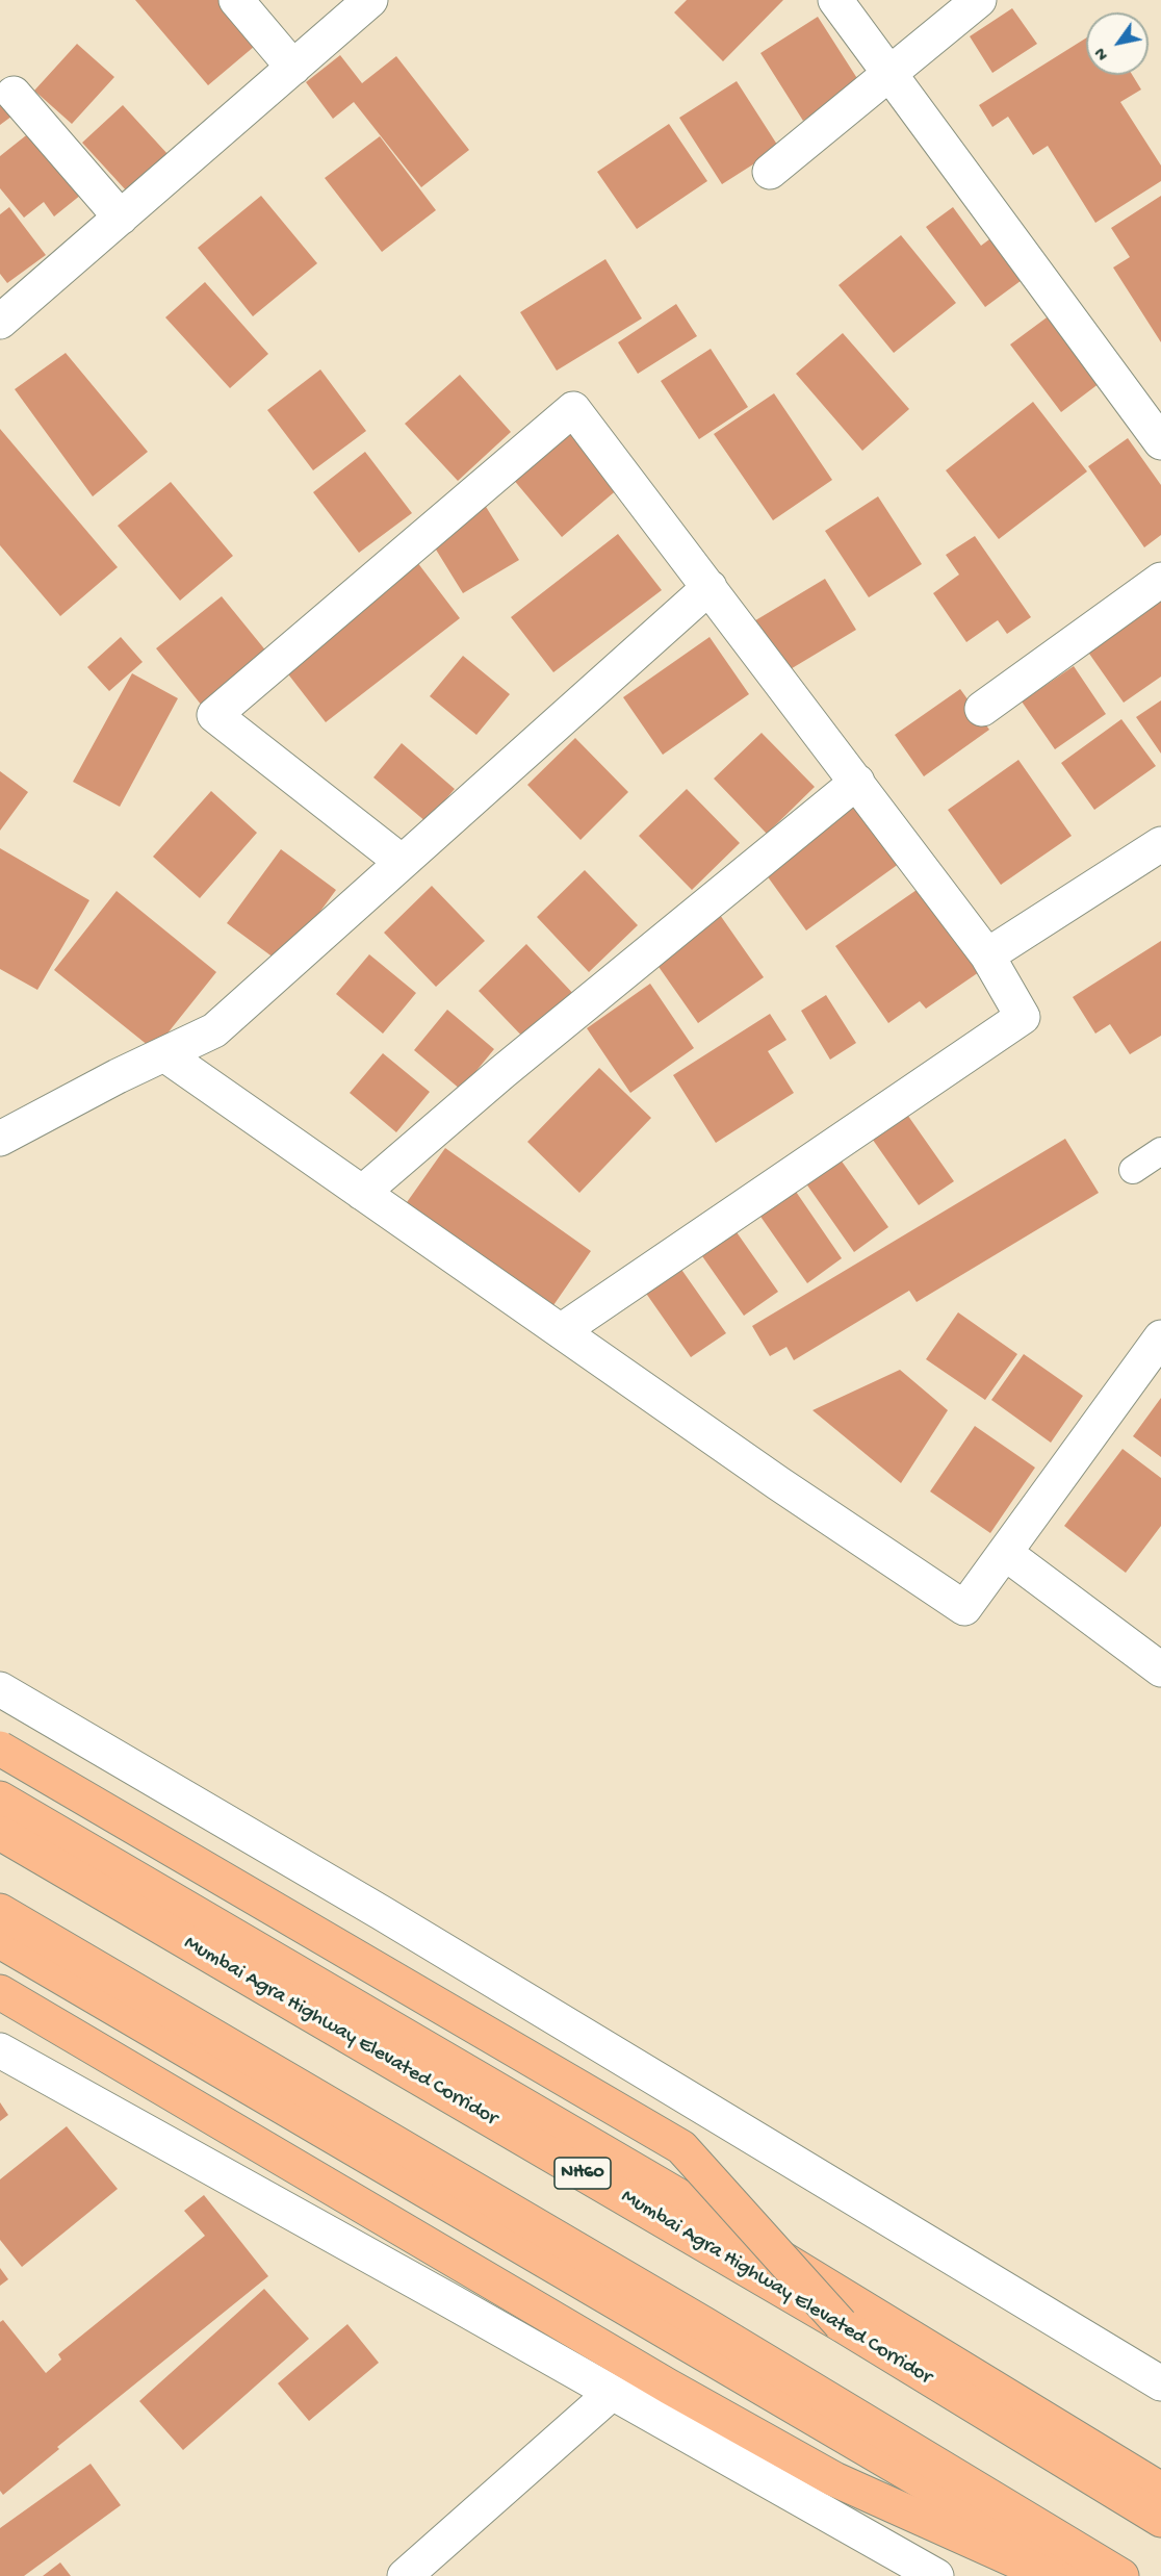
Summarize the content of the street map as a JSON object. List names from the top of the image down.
{
  "streets": {
    "main road": ["Mumbai Agra Highway Elevated Corridor", "NH60"]
  },
  "north": "bottom left"
}
